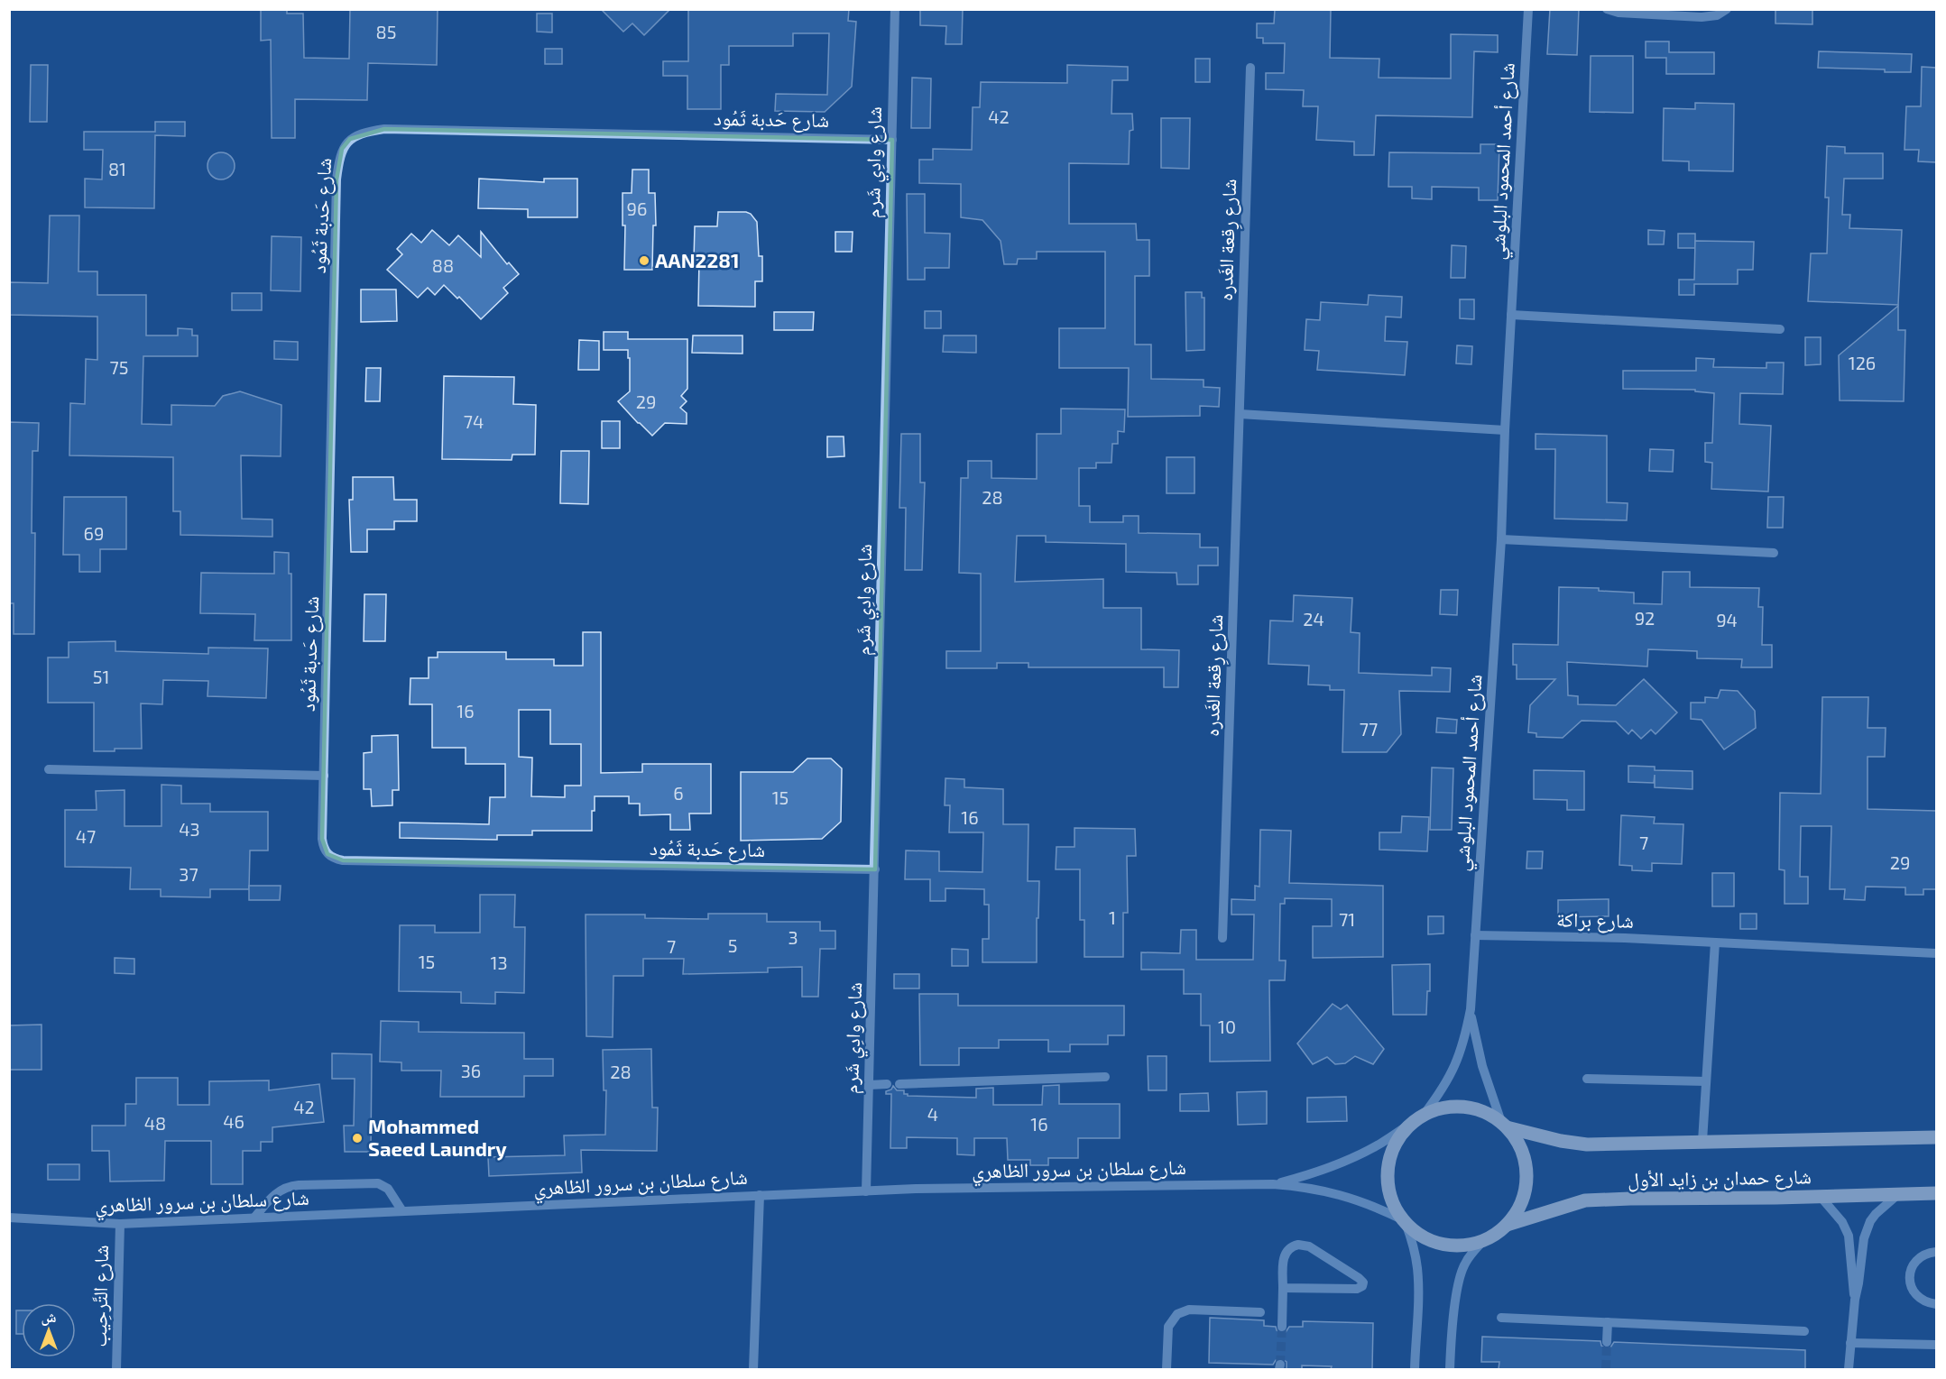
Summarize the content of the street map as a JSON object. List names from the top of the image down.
{
  "streets": {
    "main road": ["شارع حمدان بن زايد الأول"],
    "street": [
      "شارع حَدبة ثَمُود",
      "شارع أحمد المحمود البلوشي",
      "شارع وادِي شَرم",
      "شارع رِقعة الغَدره",
      "شارع براكة",
      "شارع سلطان بن سرور الظاهري",
      "شارع التَّرحِيب"
    ]
  },
  "crossings": [
    ["شارع حَدبة ثَمُود", "شارع وادِي شَرم"],
    ["شارع أحمد المحمود البلوشي", "شارع براكة"],
    ["شارع أحمد المحمود البلوشي", "شارع سلطان بن سرور الظاهري"],
    ["شارع أحمد المحمود البلوشي", "شارع حمدان بن زايد الأول"],
    ["شارع وادِي شَرم", "شارع سلطان بن سرور الظاهري"],
    ["شارع سلطان بن سرور الظاهري", "شارع حمدان بن زايد الأول"],
    ["شارع سلطان بن سرور الظاهري", "شارع التَّرحِيب"]
  ],
  "places": ["AAN2281", "Mohammed Saeed Laundry"],
  "house_numbers": [
    "85",
    "42",
    "81",
    "96",
    "88",
    "126",
    "75",
    "29",
    "74",
    "28",
    "69",
    "92",
    "24",
    "94",
    "51",
    "16",
    "77",
    "6",
    "15",
    "16",
    "43",
    "47",
    "7",
    "29",
    "37",
    "1",
    "71",
    "3",
    "5",
    "7",
    "15",
    "13",
    "10",
    "36",
    "28",
    "42",
    "4",
    "46",
    "48",
    "16"
  ],
  "north": "top"
}
